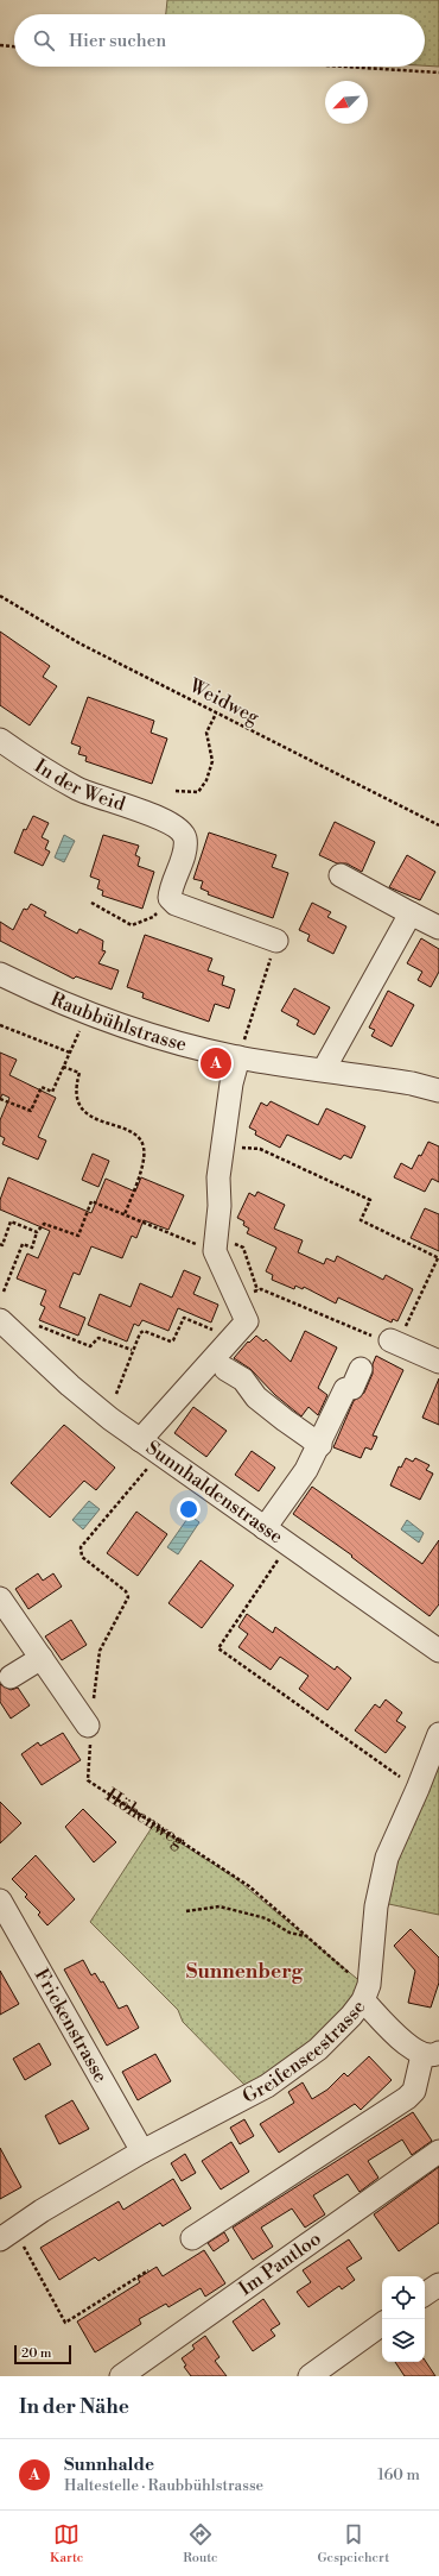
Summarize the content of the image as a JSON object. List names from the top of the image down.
{
  "streets": {
    "street": [
      "In der Weid",
      "Raubbühlstrasse",
      "Sunnhaldenstrasse",
      "Frickenstrasse",
      "Greifenseestrasse",
      "Im Pantloo"
    ],
    "path": ["Weidweg", "Höhenweg"]
  },
  "crossings": [
    ["Höhenweg", "Greifenseestrasse"],
    ["Frickenstrasse", "Greifenseestrasse"]
  ],
  "districts": ["Sunnenberg"],
  "scale_bar": "20 m",
  "north": "bottom left",
  "page": {
    "search": "Hier suchen",
    "pins": "A",
    "scale": "20 m",
    "heading": "In der Nähe",
    "list": [
      {
        "mark": "A",
        "name": "Sunnhalde",
        "note": "Haltestelle · Raubbühlstrasse",
        "value": "160 m"
      }
    ],
    "nav": ["Karte", "Route", "Gespeichert"]
  }
}
